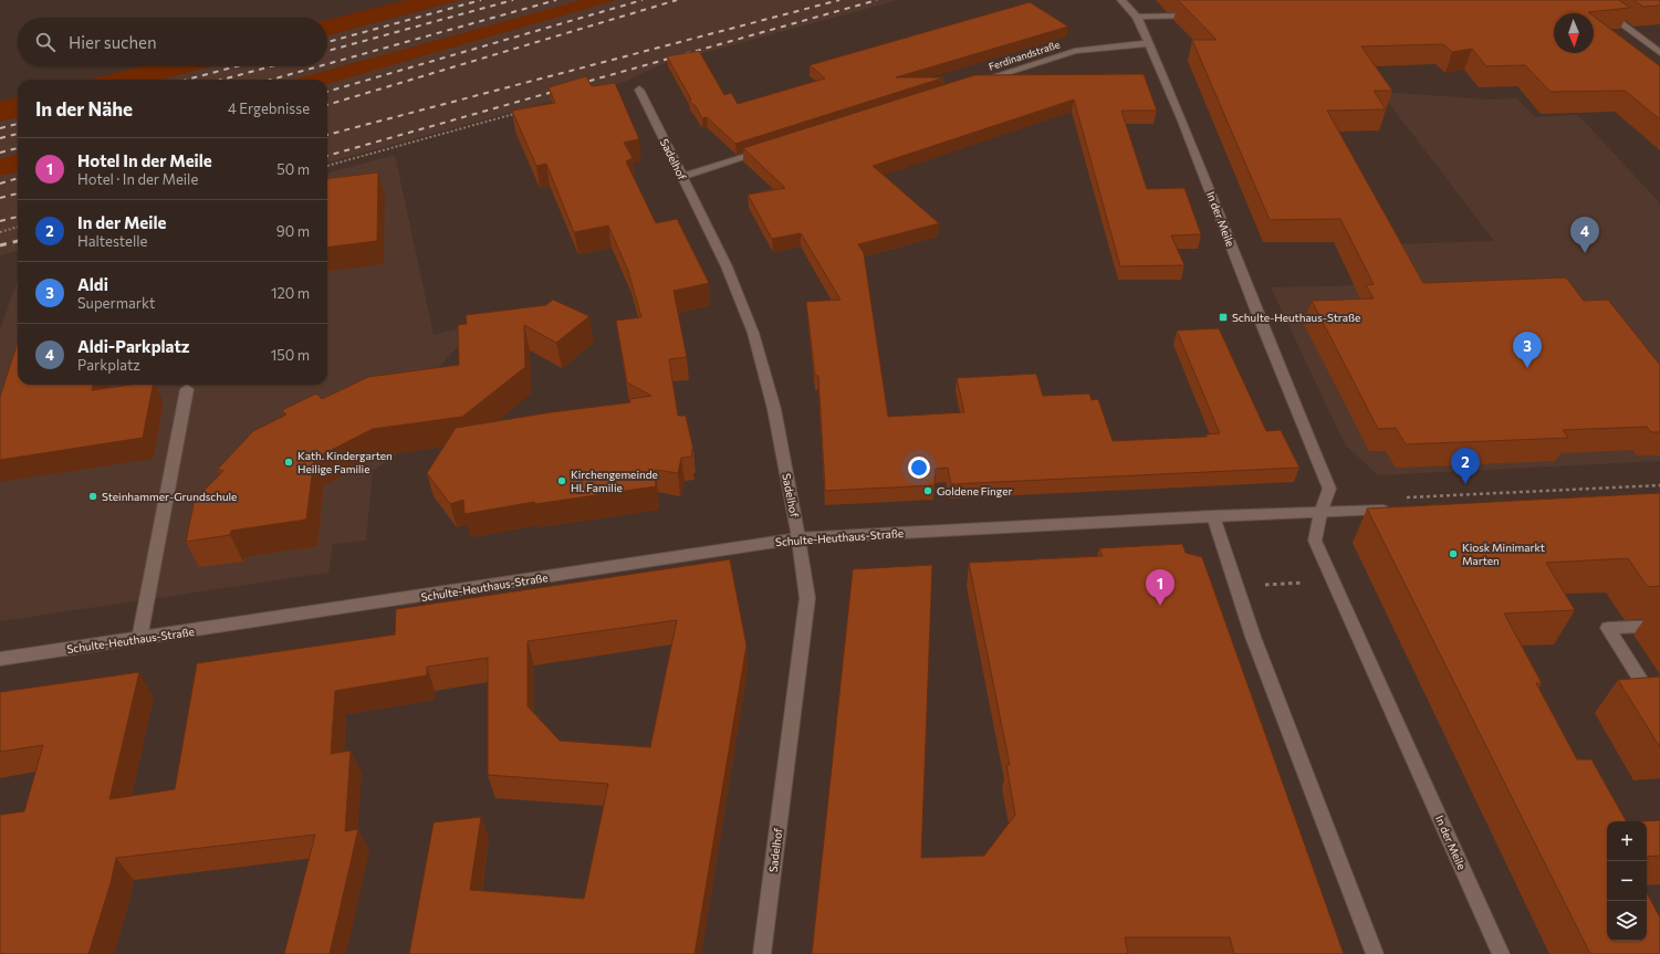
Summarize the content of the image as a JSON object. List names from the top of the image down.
{
  "streets": {
    "street": [
      "Ferdinandstraße",
      "Sadelhof",
      "In der Meile",
      "Schulte-Heuthaus-Straße"
    ]
  },
  "crossings": [
    ["Ferdinandstraße", "In der Meile"],
    ["Sadelhof", "Schulte-Heuthaus-Straße"],
    ["In der Meile", "Schulte-Heuthaus-Straße"]
  ],
  "places": {
    "transit": ["Schulte-Heuthaus-Straße"],
    "other": [
      "Kath. Kindergarten Heilige Familie",
      "Kirchengemeinde Hl. Familie",
      "Goldene Finger",
      "Steinhammer-Grundschule",
      "Kiosk Minimarkt Marten"
    ]
  },
  "north": "bottom",
  "page": {
    "search": "Hier suchen",
    "heading": ["In der Nähe", "4 Ergebnisse"],
    "list": [
      {
        "mark": "1",
        "name": "Hotel In der Meile",
        "note": "Hotel · In der Meile",
        "value": "50 m"
      },
      {
        "mark": "2",
        "name": "In der Meile",
        "note": "Haltestelle",
        "value": "90 m"
      },
      {
        "mark": "3",
        "name": "Aldi",
        "note": "Supermarkt",
        "value": "120 m"
      },
      {
        "mark": "4",
        "name": "Aldi-Parkplatz",
        "note": "Parkplatz",
        "value": "150 m"
      }
    ],
    "pins": [
      "4",
      "3",
      "2",
      "1"
    ],
    "map_buttons": ["+", "−"]
  }
}
